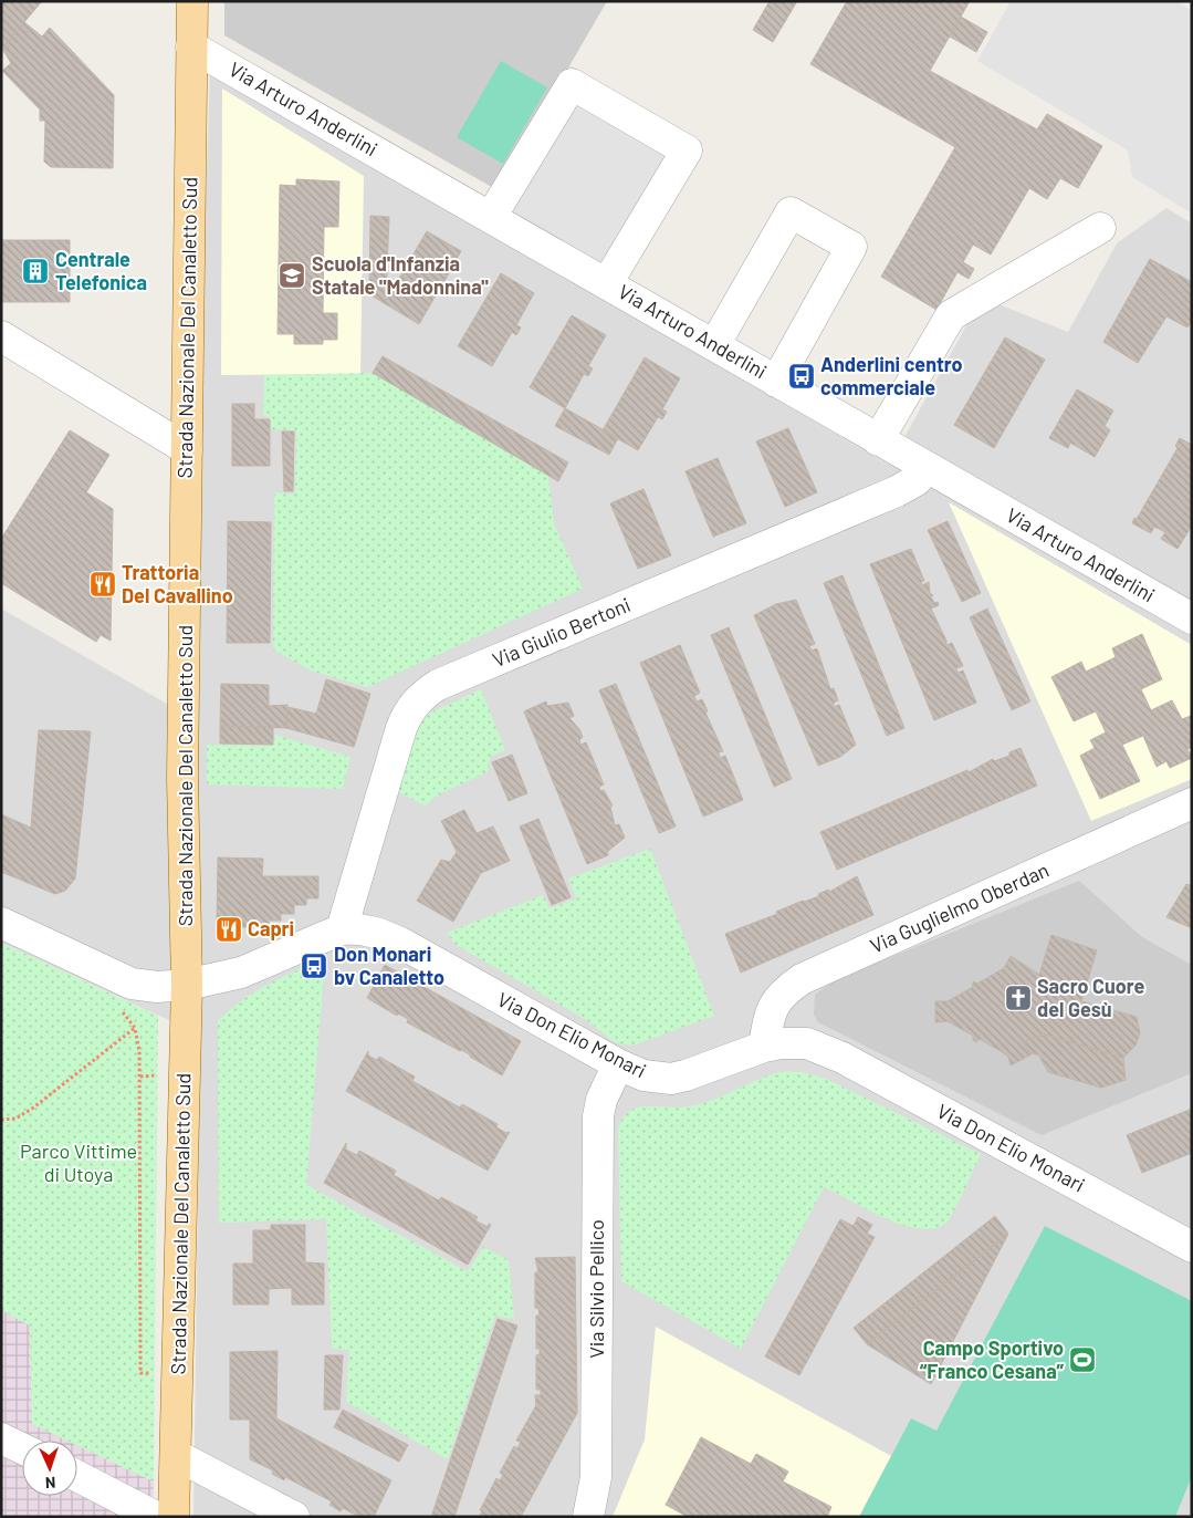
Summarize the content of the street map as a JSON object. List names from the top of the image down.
{
  "streets": {
    "main road": ["Strada Nazionale Del Canaletto Sud"],
    "street": [
      "Via Arturo Anderlini",
      "Via Giulio Bertoni",
      "Via Guglielmo Oberdan",
      "Via Don Elio Monari",
      "Via Silvio Pellico"
    ]
  },
  "crossings": [
    ["Via Arturo Anderlini", "Strada Nazionale Del Canaletto Sud"],
    ["Via Arturo Anderlini", "Via Giulio Bertoni"],
    ["Strada Nazionale Del Canaletto Sud", "Via Don Elio Monari"],
    ["Via Giulio Bertoni", "Via Don Elio Monari"],
    ["Via Guglielmo Oberdan", "Via Don Elio Monari"],
    ["Via Don Elio Monari", "Via Silvio Pellico"]
  ],
  "parks": ["Parco Vittime di Utoya"],
  "places": {
    "building": ["Centrale Telefonica"],
    "school or university": ["Scuola d'Infanzia Statale \"Madonnina\""],
    "bus stop": ["Anderlini centro commerciale", "Don Monari bv Canaletto"],
    "restaurant": ["Trattoria Del Cavallino", "Capri"],
    "church": ["Sacro Cuore del Gesù"],
    "sports": ["Campo Sportivo “Franco Cesana”"]
  },
  "north": "bottom"
}
